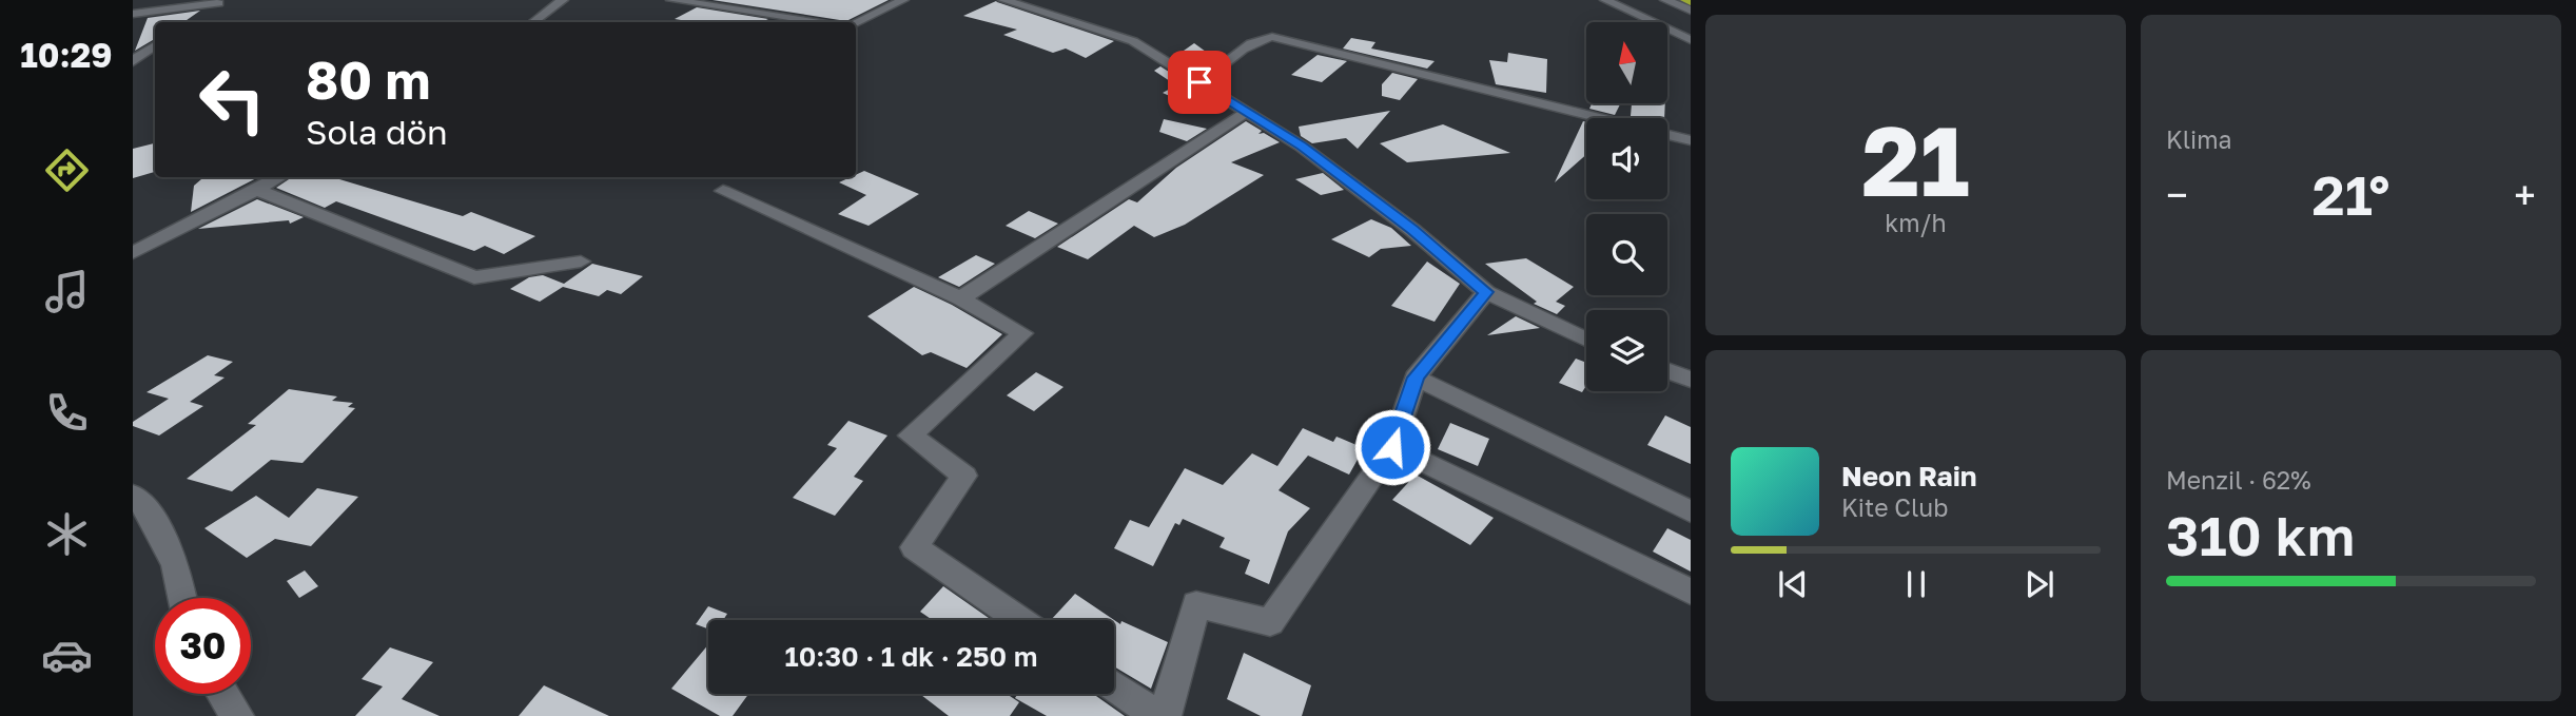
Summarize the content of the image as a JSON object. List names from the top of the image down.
{
  "north": "top",
  "page": {
    "tabs": "10:29",
    "tile": [
      ["21", "km/h"],
      "Klima",
      ["Menzil · 62%", "310 km"]
    ],
    "turn": ["80 m", "Sola dön"],
    "heat": ["−", "21°", "+"],
    "song": ["Neon Rain", "Kite Club"],
    "limit": "30",
    "trip": "10:30 · 1 dk · 250 m"
  }
}
